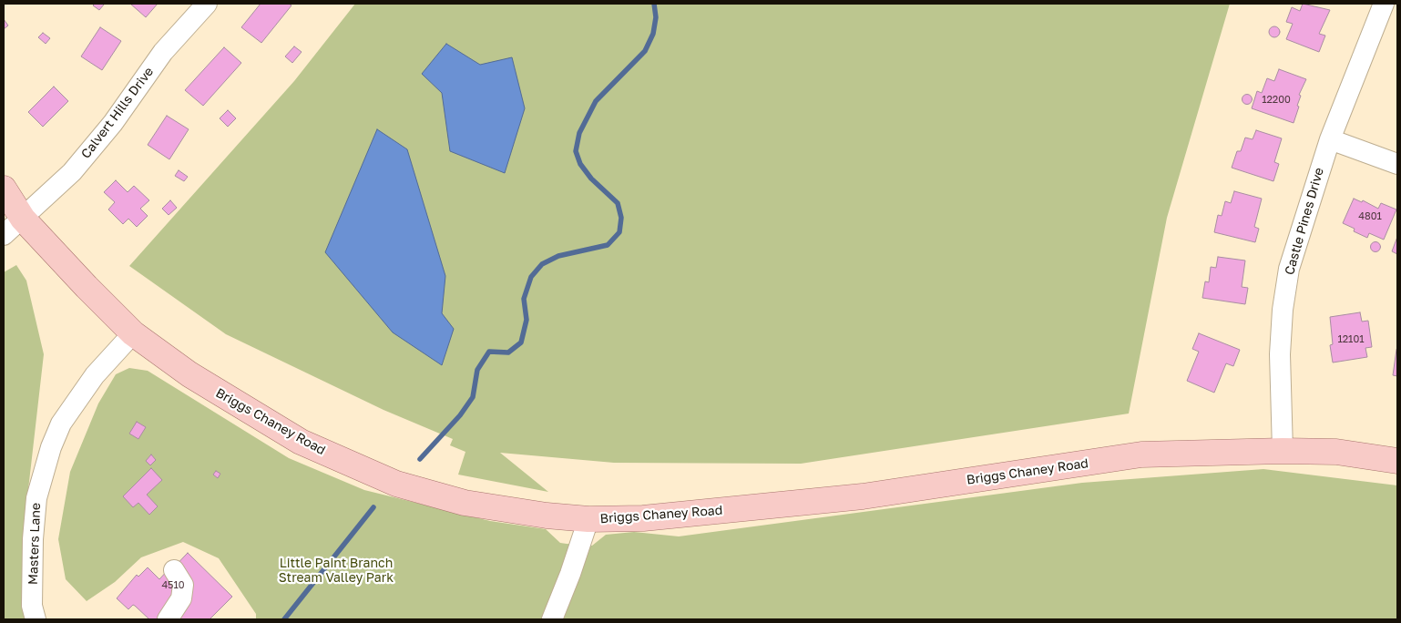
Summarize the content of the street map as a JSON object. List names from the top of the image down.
{
  "streets": {
    "main road": ["Briggs Chaney Road"],
    "street": ["Calvert Hills Drive", "Castle Pines Drive", "Masters Lane"]
  },
  "crossings": [
    ["Calvert Hills Drive", "Briggs Chaney Road"],
    ["Castle Pines Drive", "Briggs Chaney Road"],
    ["Briggs Chaney Road", "Masters Lane"]
  ],
  "parks": ["Little Paint Branch Stream Valley Park"],
  "house_numbers": [
    "12200",
    "4801",
    "12101",
    "4510"
  ]
}
